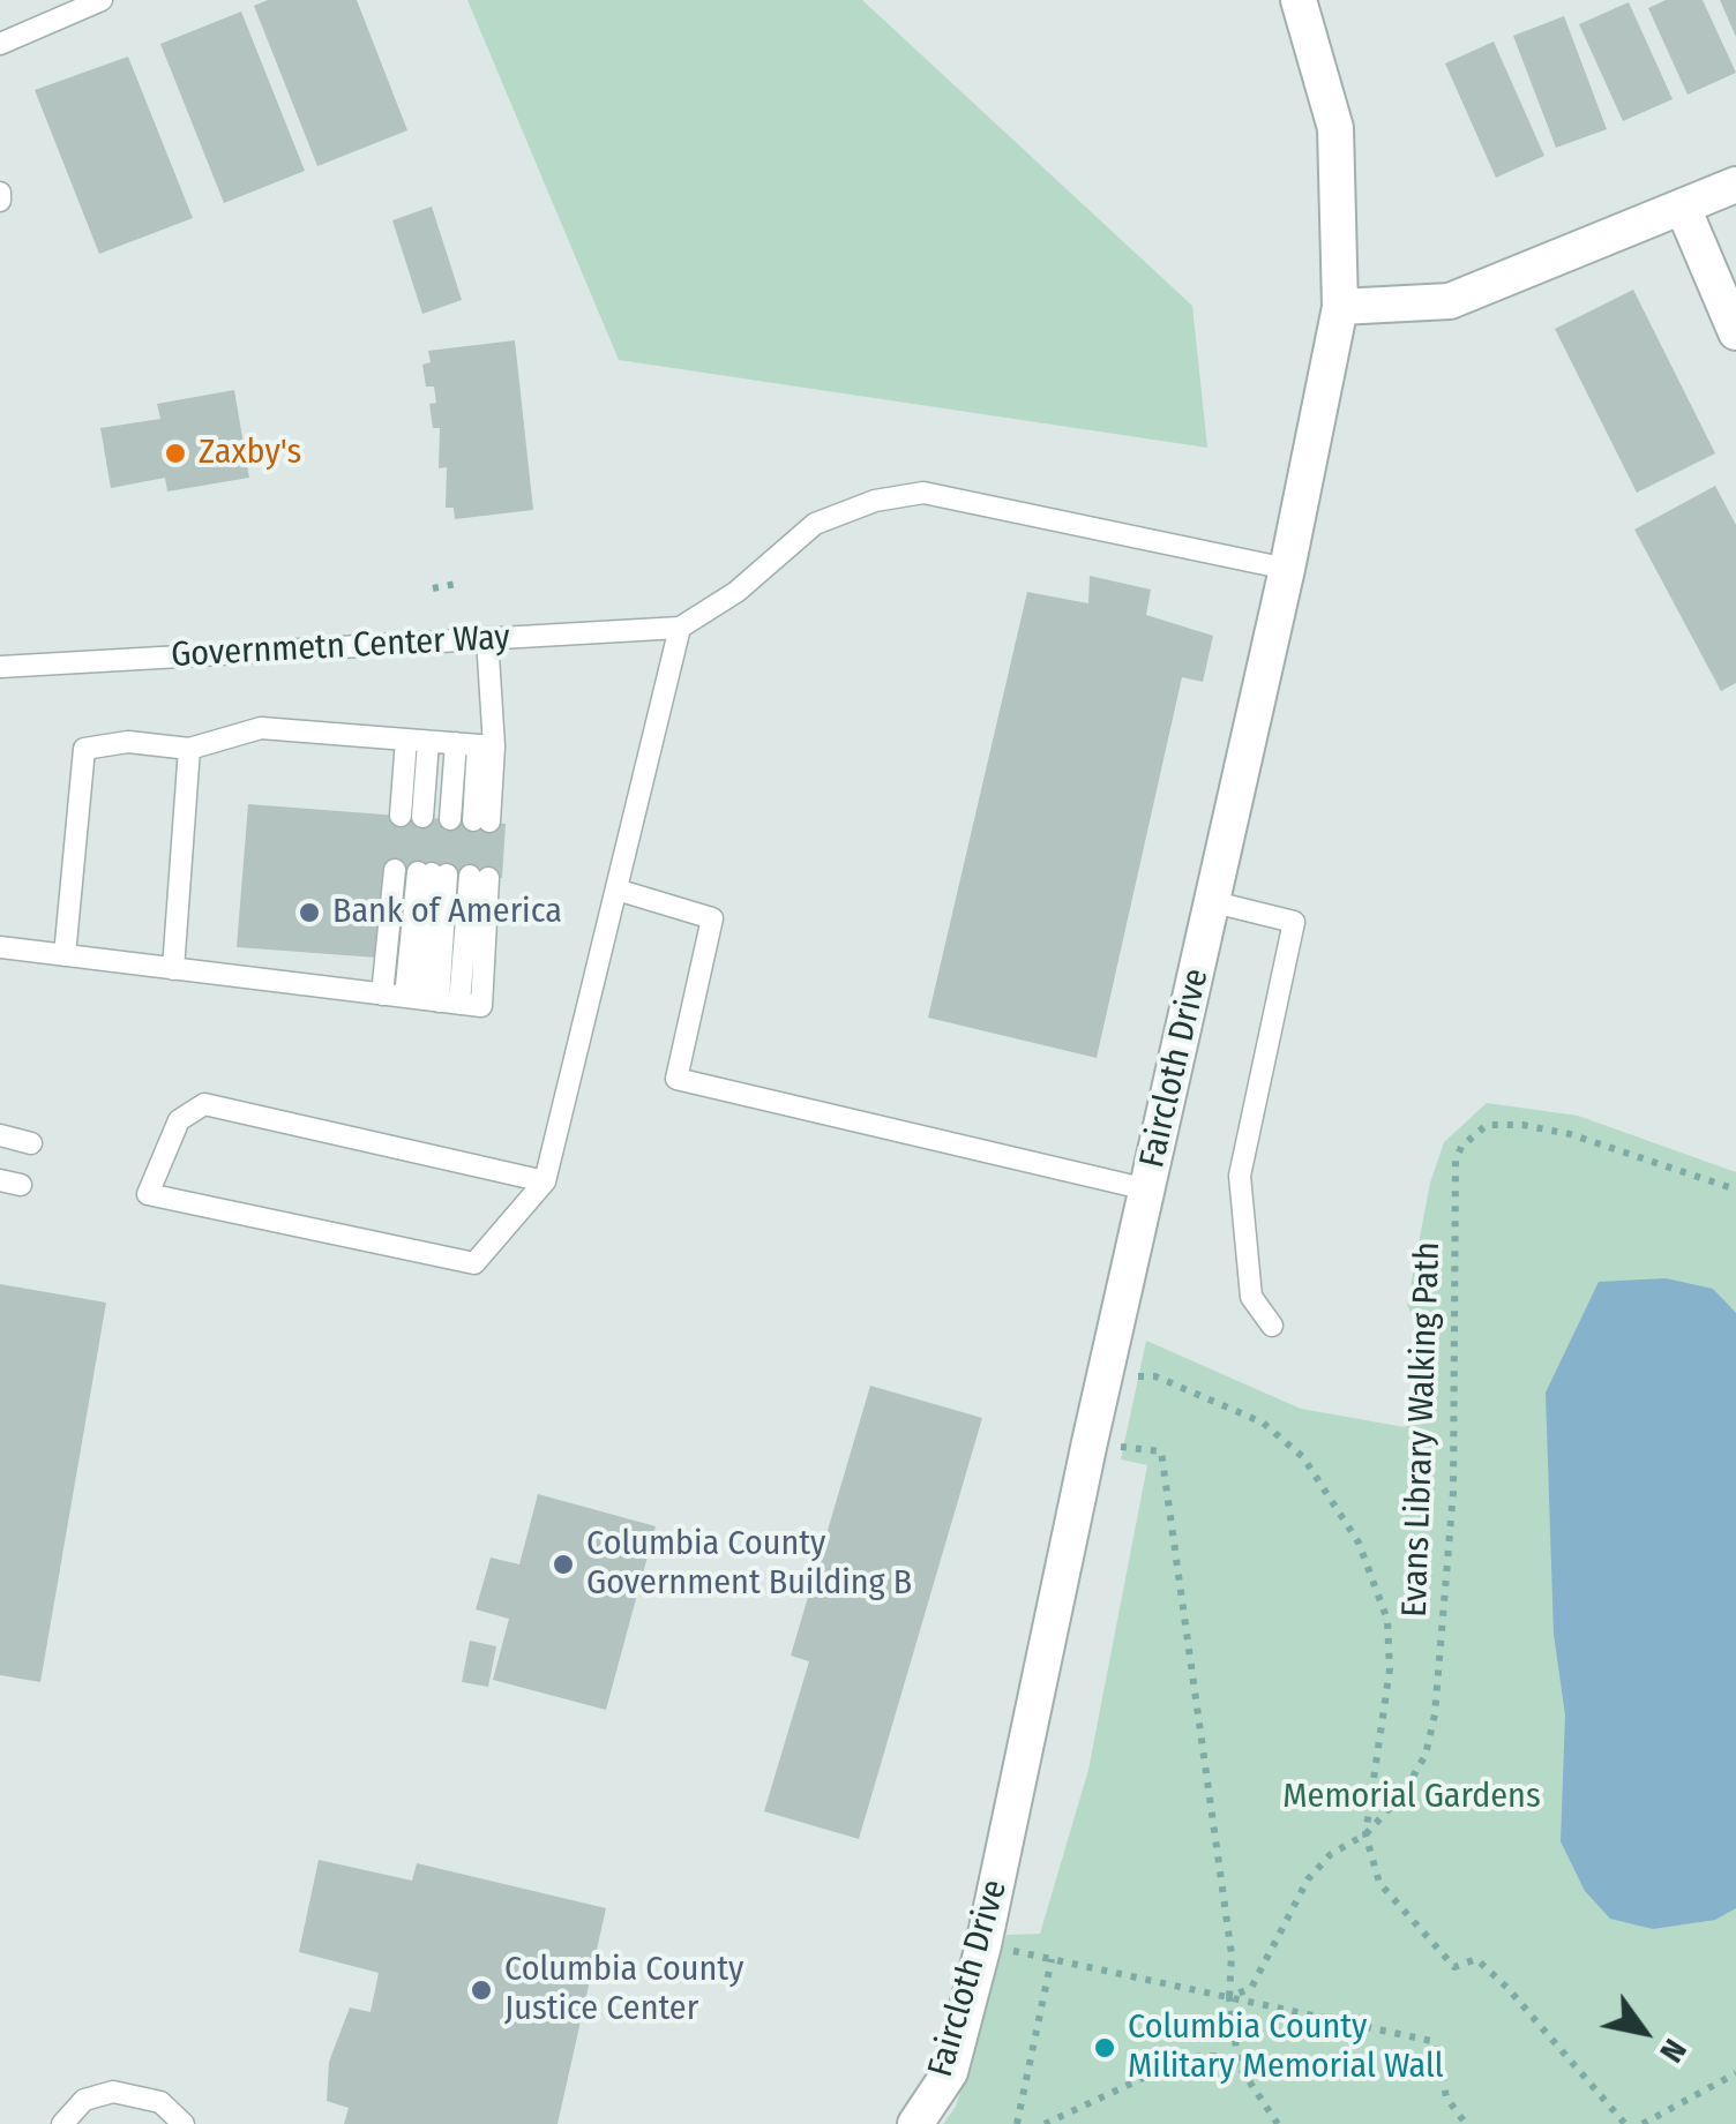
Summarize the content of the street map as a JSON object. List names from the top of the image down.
{
  "streets": {
    "street": ["Faircloth Drive"],
    "lane": ["Governmetn Center Way"],
    "path": ["Evans Library Walking Path"]
  },
  "parks": ["Memorial Gardens"],
  "places": [
    "Zaxby's",
    "Bank of America",
    "Columbia County Government Building B",
    "Columbia County Justice Center",
    "Columbia County Military Memorial Wall"
  ],
  "north": "bottom right"
}
